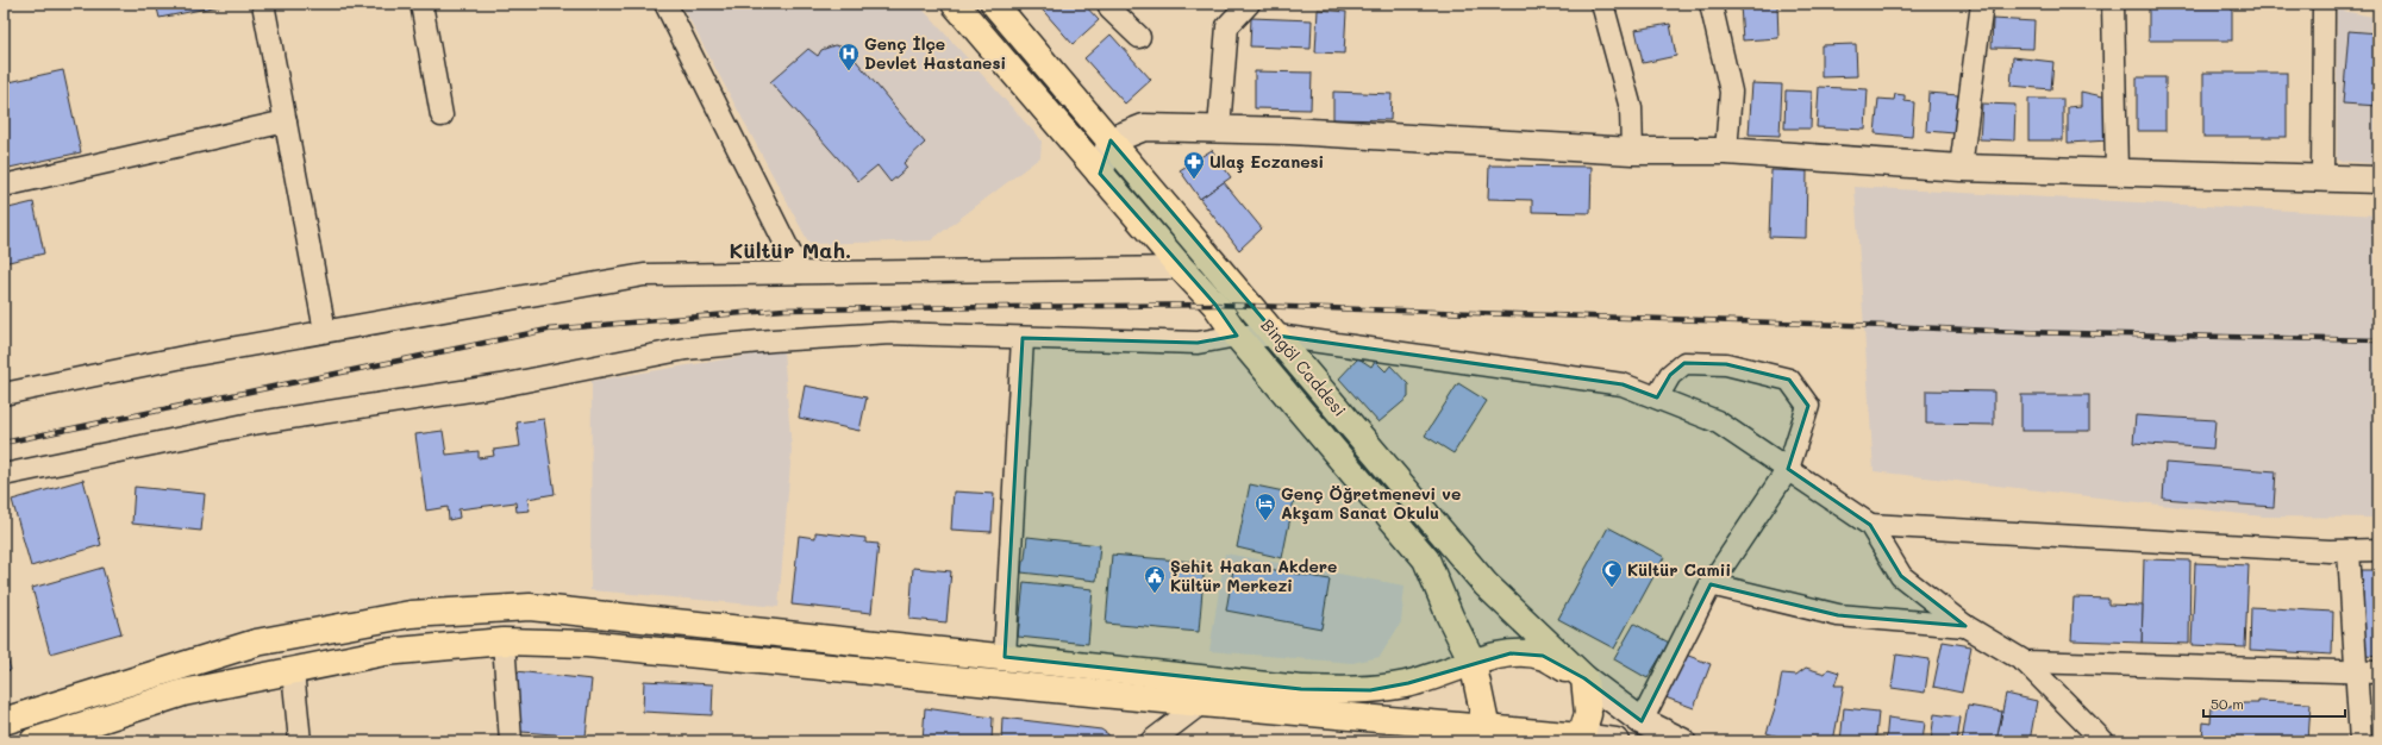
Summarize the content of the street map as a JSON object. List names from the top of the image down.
{
  "streets": {
    "main road": ["Bingöl Caddesi"]
  },
  "districts": ["Kültür Mah."],
  "places": {
    "hospital": ["Genç İlçe Devlet Hastanesi"],
    "pharmacy": ["Ulaş Eczanesi"],
    "hotel": ["Genç Öğretmenevi ve Akşam Sanat Okulu"],
    "mosque": ["Kültür Camii"],
    "public building": ["Şehit Hakan Akdere Kültür Merkezi"]
  },
  "scale_bar": "50 m"
}
